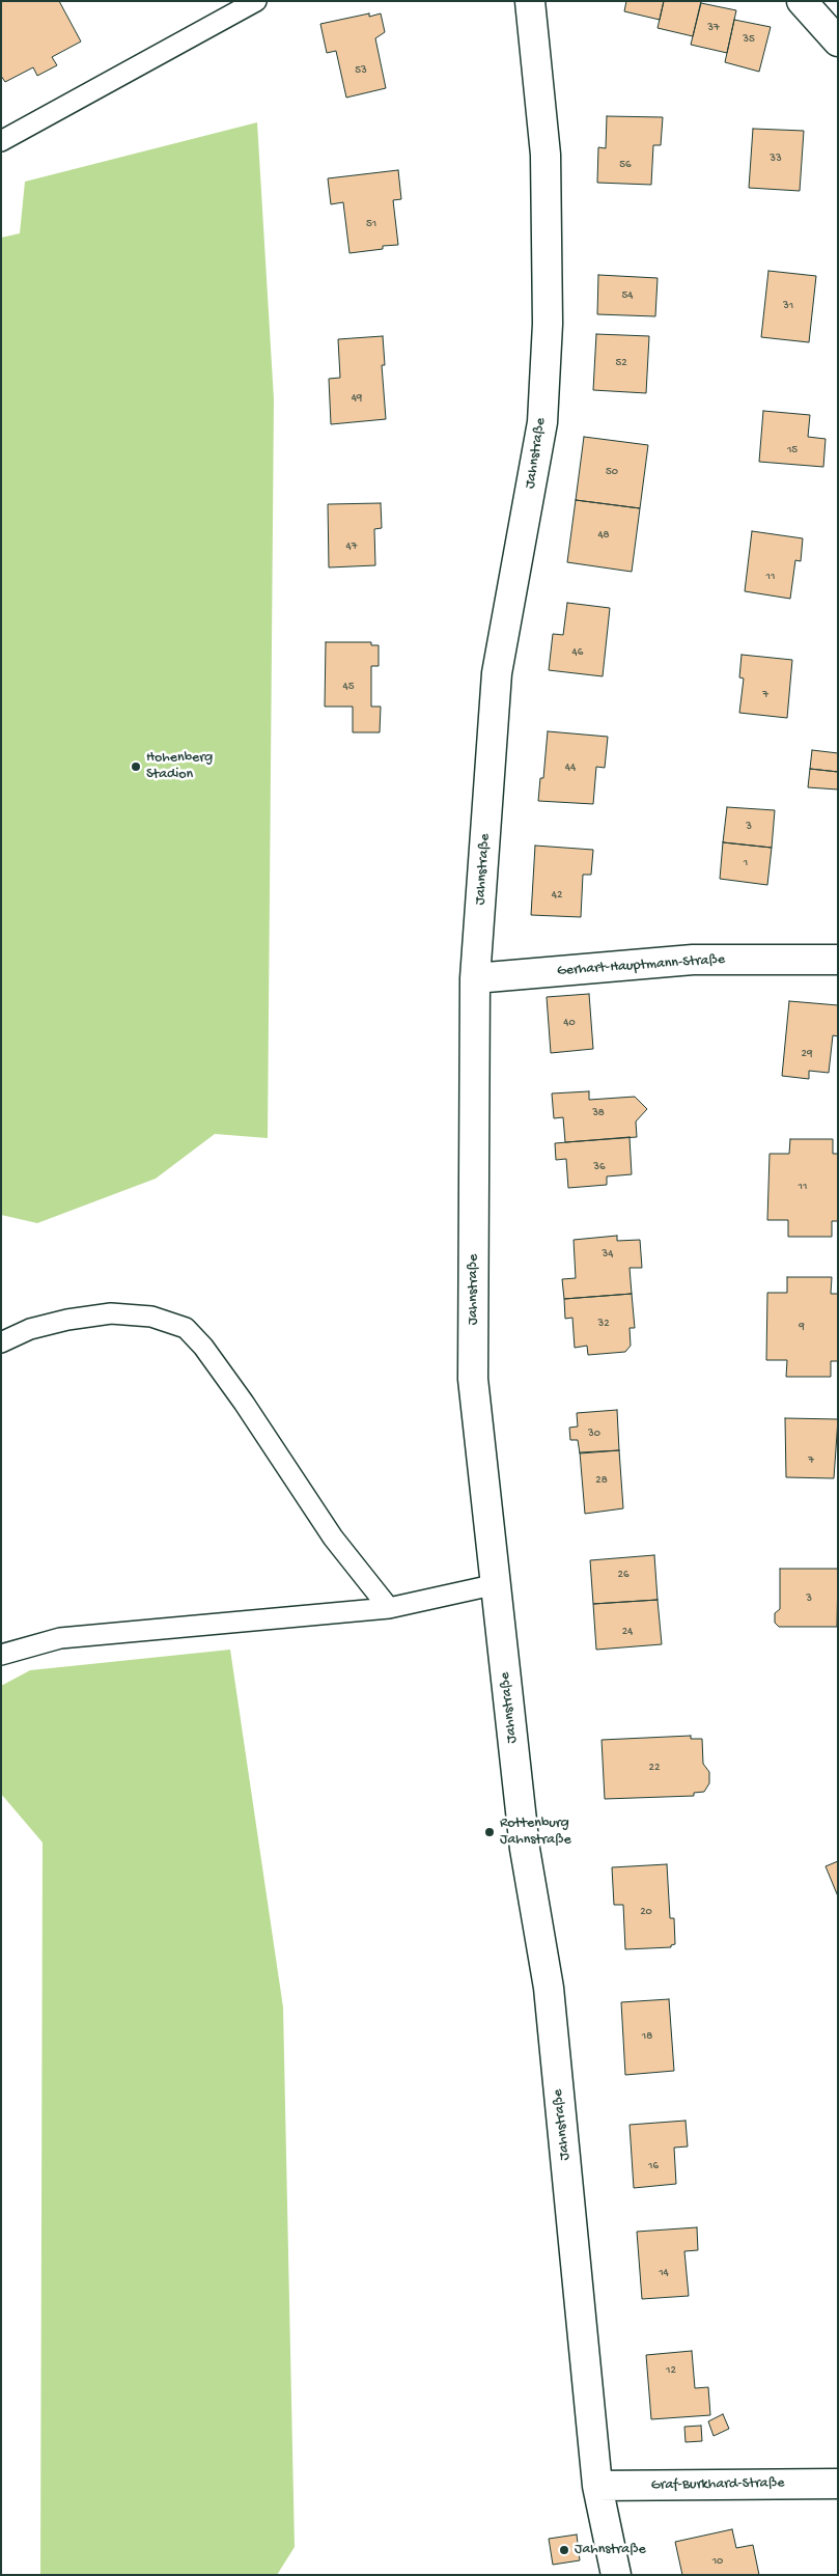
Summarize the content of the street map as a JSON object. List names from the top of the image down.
{
  "streets": {
    "street": ["Jahnstraße", "Gerhart-Hauptmann-Straße", "Graf-Burkhard-Straße"]
  },
  "crossings": [
    ["Jahnstraße", "Gerhart-Hauptmann-Straße"],
    ["Jahnstraße", "Graf-Burkhard-Straße"]
  ],
  "places": ["Hohenberg Stadion", "Rottenburg Jahnstraße", "Jahnstraße"],
  "house_numbers": [
    "37",
    "35",
    "53",
    "33",
    "56",
    "51",
    "54",
    "31",
    "52",
    "49",
    "15",
    "50",
    "48",
    "47",
    "11",
    "46",
    "45",
    "7",
    "44",
    "3",
    "1",
    "42",
    "40",
    "29",
    "38",
    "36",
    "11",
    "34",
    "32",
    "9",
    "30",
    "7",
    "28",
    "26",
    "3",
    "24",
    "22",
    "20",
    "18",
    "16",
    "14",
    "12",
    "10"
  ]
}
